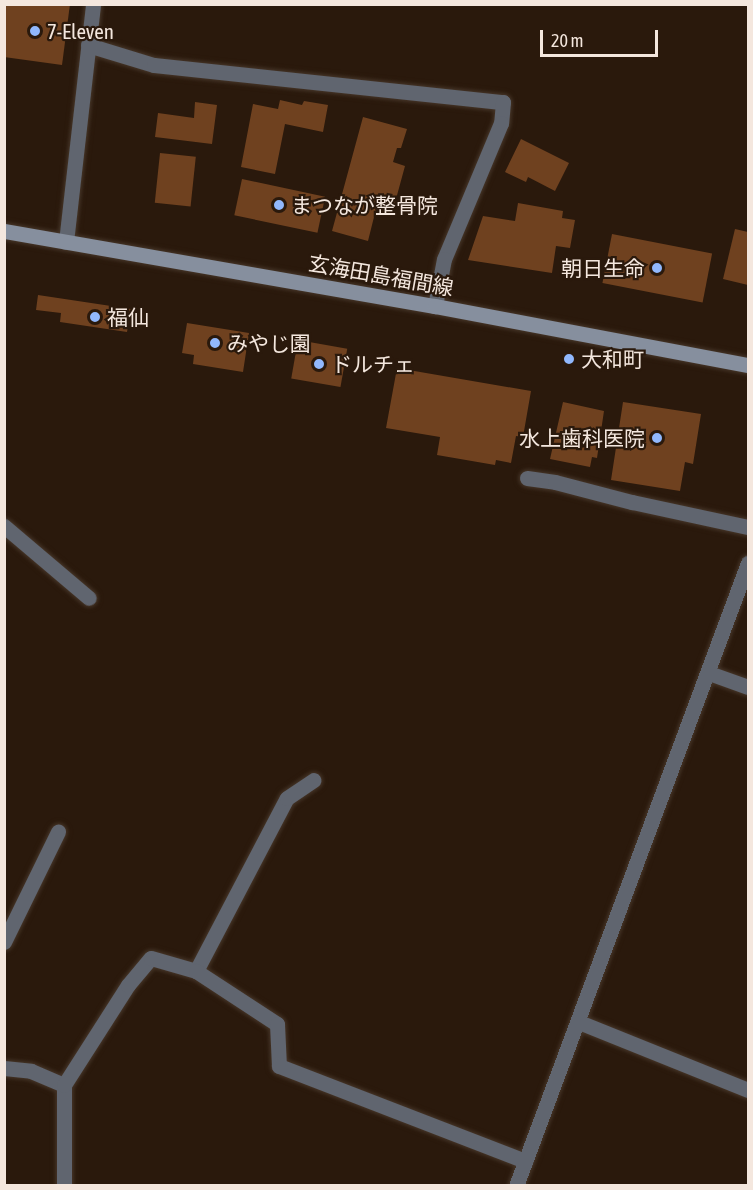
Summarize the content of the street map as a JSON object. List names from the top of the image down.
{
  "streets": {
    "main road": ["玄海田島福間線"]
  },
  "places": [
    "7-Eleven",
    "まつなが整骨院",
    "朝日生命",
    "福仙",
    "みやじ園",
    "大和町",
    "ドルチェ",
    "水上歯科医院"
  ],
  "scale_bar": "20 m"
}
